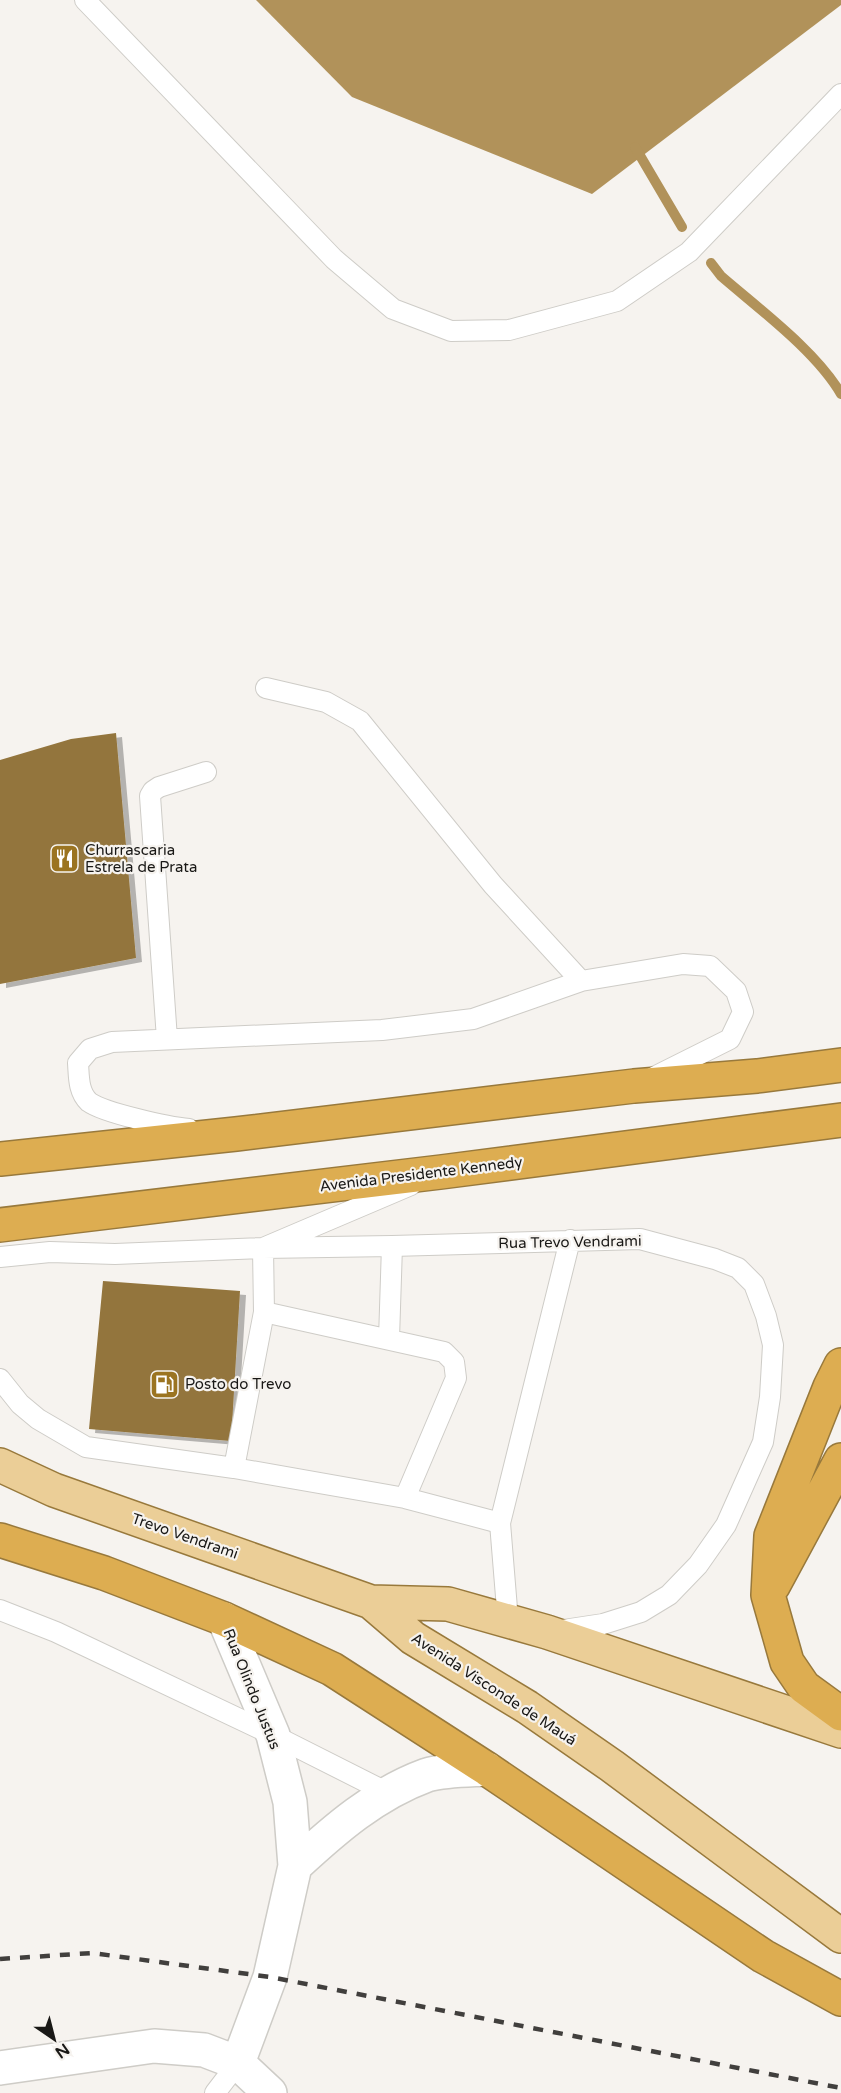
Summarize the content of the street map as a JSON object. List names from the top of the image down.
{
  "streets": {
    "highway": ["Avenida Presidente Kennedy"],
    "main road": ["Trevo Vendrami", "Avenida Visconde de Mauá"],
    "street": ["Rua Olindo Justus"],
    "lane": ["Rua Trevo Vendrami"]
  },
  "crossings": [
    ["Trevo Vendrami", "Avenida Visconde de Mauá"]
  ],
  "places": {
    "restaurant": ["Churrascaria Estrela de Prata"],
    "fuel station": ["Posto do Trevo"]
  },
  "north": "bottom right"
}
